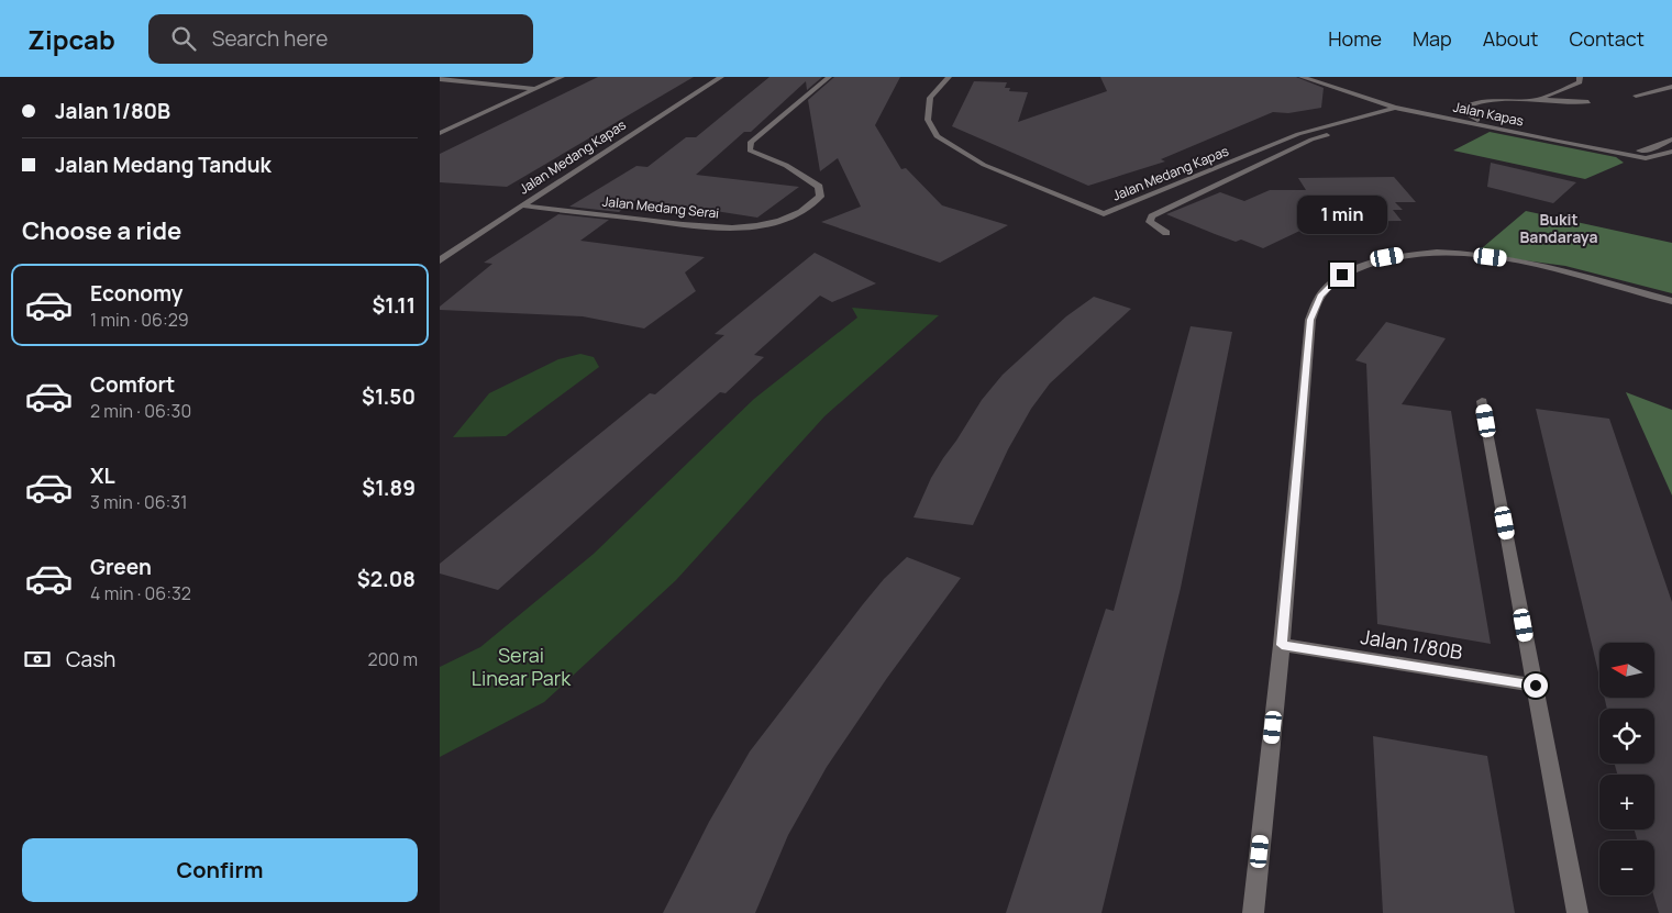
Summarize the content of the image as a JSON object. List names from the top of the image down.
{
  "streets": {
    "street": [
      "Jalan Kapas",
      "Jalan Medang Kapas",
      "Jalan Medang Serai",
      "Jalan 1/80B"
    ]
  },
  "crossings": [
    ["Jalan Kapas", "Jalan Medang Kapas"],
    ["Jalan Medang Kapas", "Jalan Medang Serai"]
  ],
  "districts": ["Bukit Bandaraya"],
  "parks": ["Serai Linear Park"],
  "north": "left",
  "page": {
    "header": "Zipcab",
    "search": "Search here",
    "nav": [
      "Home",
      "Map",
      "About",
      "Contact"
    ],
    "banner": ["Jalan 1/80B", "Jalan Medang Tanduk"],
    "bubble": "1 min",
    "heading": "Choose a ride",
    "list": [
      {
        "name": "Economy",
        "note": "1 min · 06:29",
        "value": "$1.11"
      },
      {
        "name": "Comfort",
        "note": "2 min · 06:30",
        "value": "$1.50"
      },
      {
        "name": "XL",
        "note": "3 min · 06:31",
        "value": "$1.89"
      },
      {
        "name": "Green",
        "note": "4 min · 06:32",
        "value": "$2.08"
      }
    ],
    "pay": ["Cash", "200 m"],
    "map_buttons": ["+", "−"],
    "buttons": "Confirm"
  }
}
